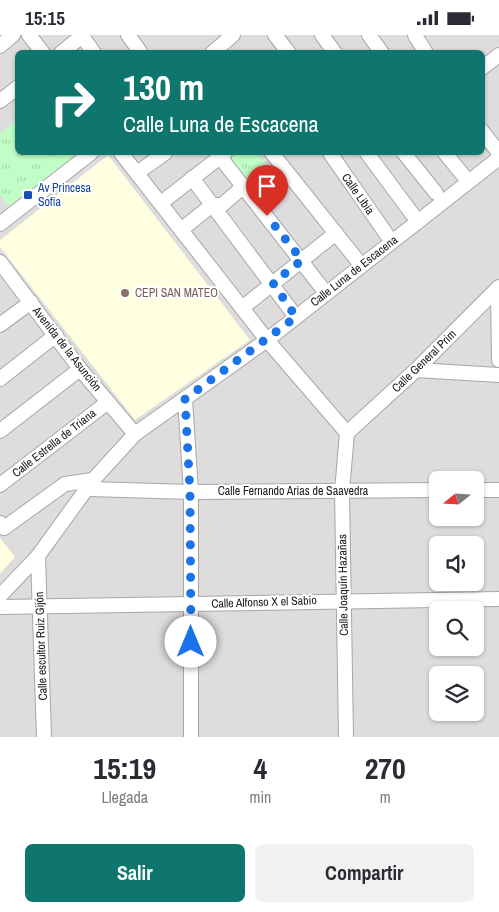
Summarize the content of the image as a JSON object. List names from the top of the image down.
{
  "streets": {
    "street": [
      "Calle Libia",
      "Calle Luna de Escacena",
      "Avenida de la Asunción",
      "Calle General Prim",
      "Calle Estrella de Triana",
      "Calle Fernando Arias de Saavedra",
      "Calle Joaquín Hazañas",
      "Calle Alfonso X el Sabio",
      "Calle escultor Ruiz Gijón"
    ]
  },
  "crossings": [
    ["Calle Luna de Escacena", "Avenida de la Asunción"],
    ["Calle Luna de Escacena", "Calle Fernando Arias de Saavedra"],
    ["Calle Luna de Escacena", "Calle escultor Ruiz Gijón"],
    ["Avenida de la Asunción", "Calle Estrella de Triana"],
    ["Calle General Prim", "Calle Joaquín Hazañas"],
    ["Calle Fernando Arias de Saavedra", "Calle Joaquín Hazañas"],
    ["Calle Joaquín Hazañas", "Calle Alfonso X el Sabio"],
    ["Calle Alfonso X el Sabio", "Calle escultor Ruiz Gijón"]
  ],
  "places": {
    "transit": ["Av Princesa Sofia"],
    "other": ["CEPI SAN MATEO"]
  },
  "north": "left",
  "page": {
    "status": "15:15",
    "turn": ["130 m", "Calle Luna de Escacena"],
    "eta": [
      "15:19",
      "Llegada",
      "4",
      "min",
      "270",
      "m"
    ],
    "buttons": ["Salir", "Compartir"]
  }
}
